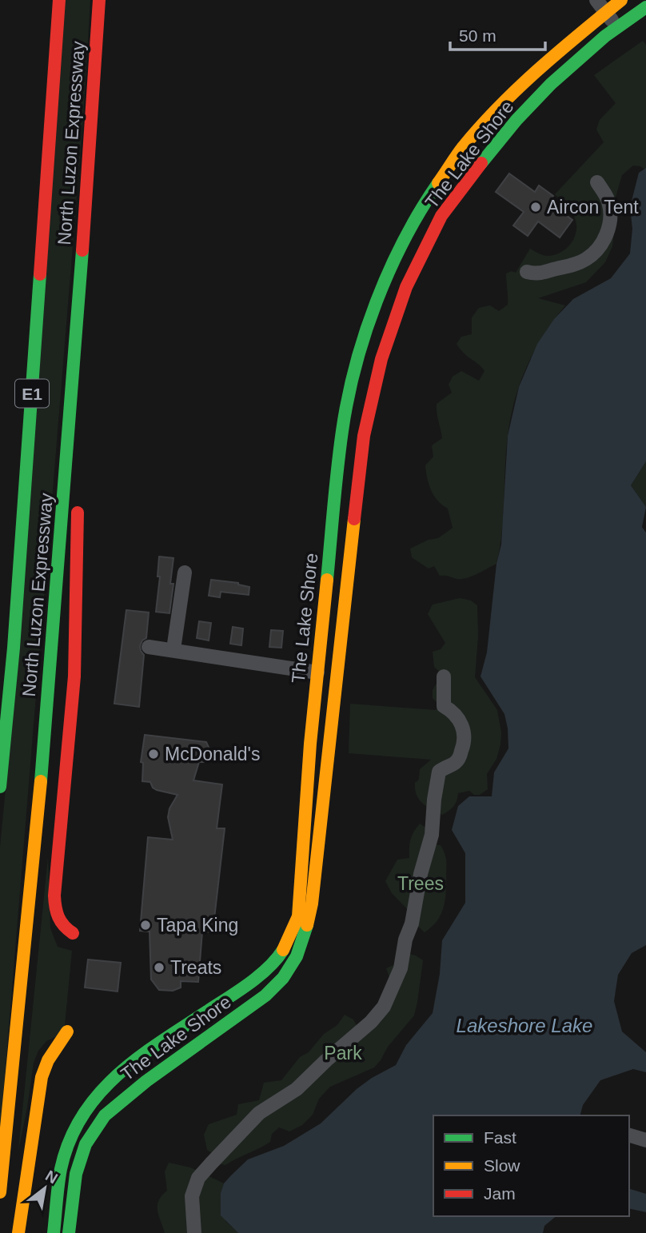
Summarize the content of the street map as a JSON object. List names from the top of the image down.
{
  "streets": {
    "main road": ["North Luzon Expressway", "The Lake Shore", "E1"]
  },
  "water": ["Lakeshore Lake"],
  "parks": ["Trees", "Park"],
  "places": [
    "Aircon Tent",
    "McDonald's",
    "Tapa King",
    "Treats"
  ],
  "legend": ["Fast", "Slow", "Jam"],
  "scale_bar": "50 m",
  "north": "top right"
}
